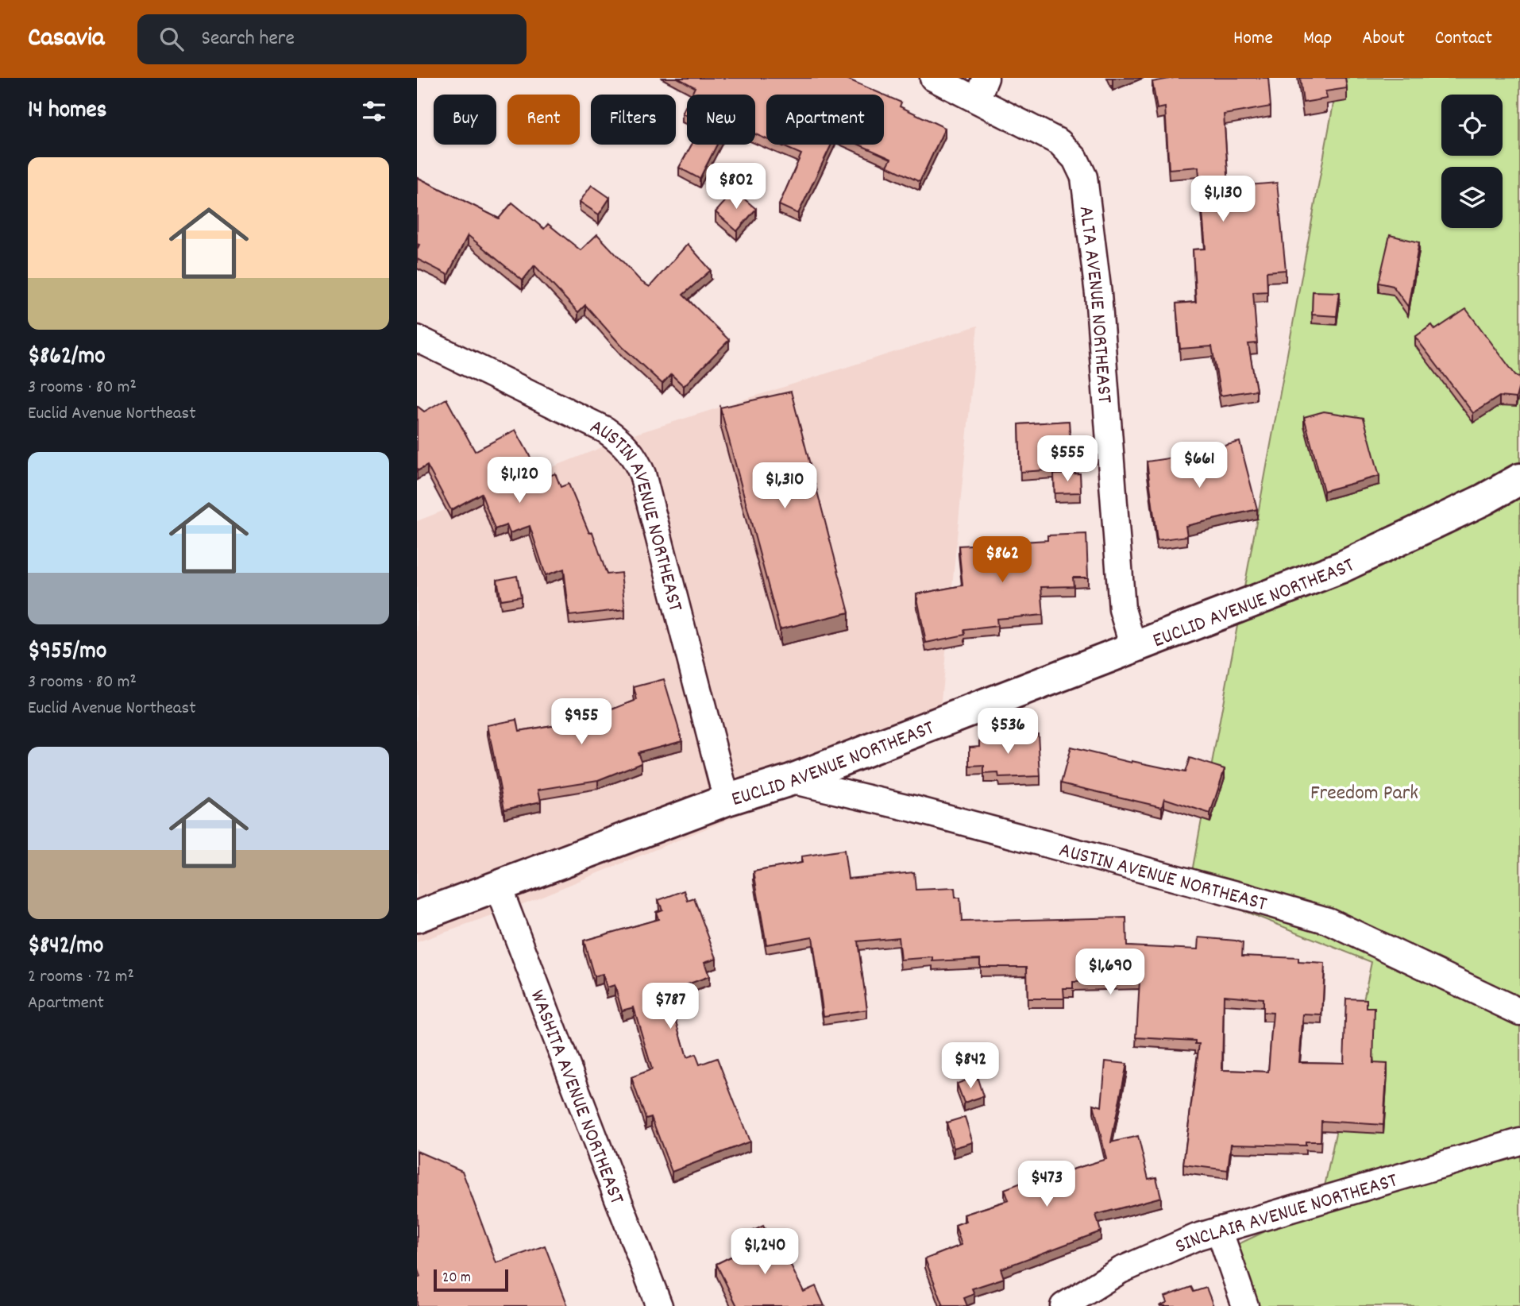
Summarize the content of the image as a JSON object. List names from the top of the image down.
{
  "streets": {
    "street": [
      "ALTA AVENUE NORTHEAST",
      "AUSTIN AVENUE NORTHEAST",
      "EUCLID AVENUE NORTHEAST",
      "WASHITA AVENUE NORTHEAST",
      "SINCLAIR AVENUE NORTHEAST"
    ]
  },
  "crossings": [
    ["ALTA AVENUE NORTHEAST", "EUCLID AVENUE NORTHEAST"],
    ["AUSTIN AVENUE NORTHEAST", "EUCLID AVENUE NORTHEAST"],
    ["EUCLID AVENUE NORTHEAST", "WASHITA AVENUE NORTHEAST"]
  ],
  "parks": ["Freedom Park"],
  "scale_bar": "20 m",
  "page": {
    "header": "Casavia",
    "search": "Search here",
    "nav": [
      "Home",
      "Map",
      "About",
      "Contact"
    ],
    "heading": "14 homes",
    "chip": [
      "Buy",
      "Rent",
      "Filters",
      "New",
      "Apartment"
    ],
    "list": [
      {
        "name": "$862/mo",
        "note": "3 rooms · 80 m² · Euclid Avenue Northeast"
      },
      {
        "name": "$955/mo",
        "note": "3 rooms · 80 m² · Euclid Avenue Northeast"
      },
      {
        "name": "$842/mo",
        "note": "2 rooms · 72 m² · Apartment"
      }
    ],
    "price": [
      "$802",
      "$1,130",
      "$555",
      "$661",
      "$1,120",
      "$1,310",
      "$862",
      "$955",
      "$536",
      "$1,690",
      "$787",
      "$842",
      "$473",
      "$1,240"
    ],
    "scale": "20 m"
  }
}
